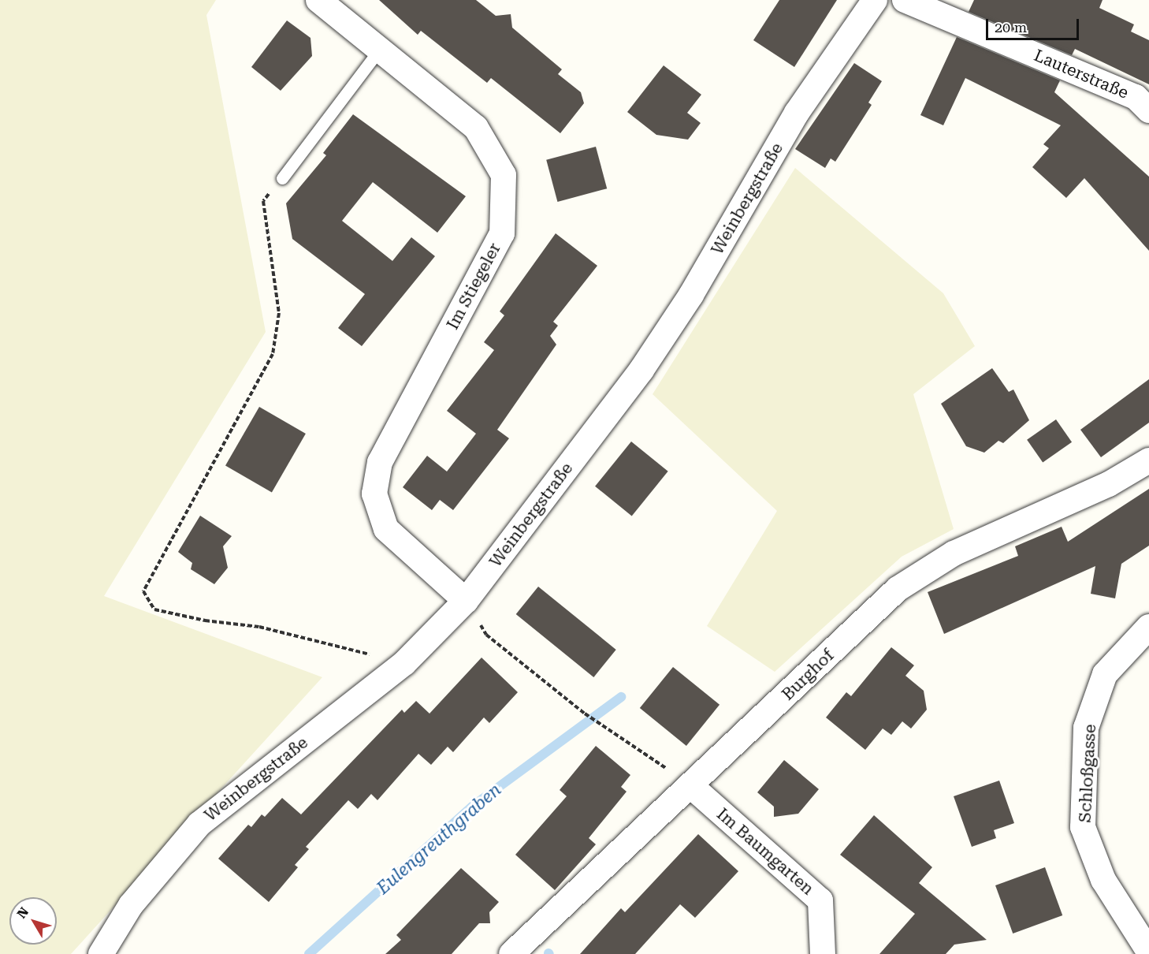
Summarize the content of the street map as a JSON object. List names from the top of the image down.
{
  "streets": {
    "street": [
      "Lauterstraße",
      "Weinbergstraße",
      "Im Stiegeler",
      "Burghof",
      "Schloßgasse",
      "Im Baumgarten"
    ]
  },
  "crossings": [
    ["Weinbergstraße", "Im Stiegeler"],
    ["Burghof", "Im Baumgarten"]
  ],
  "water": ["Eulengreuthgraben"],
  "scale_bar": "20 m",
  "north": "top left"
}
